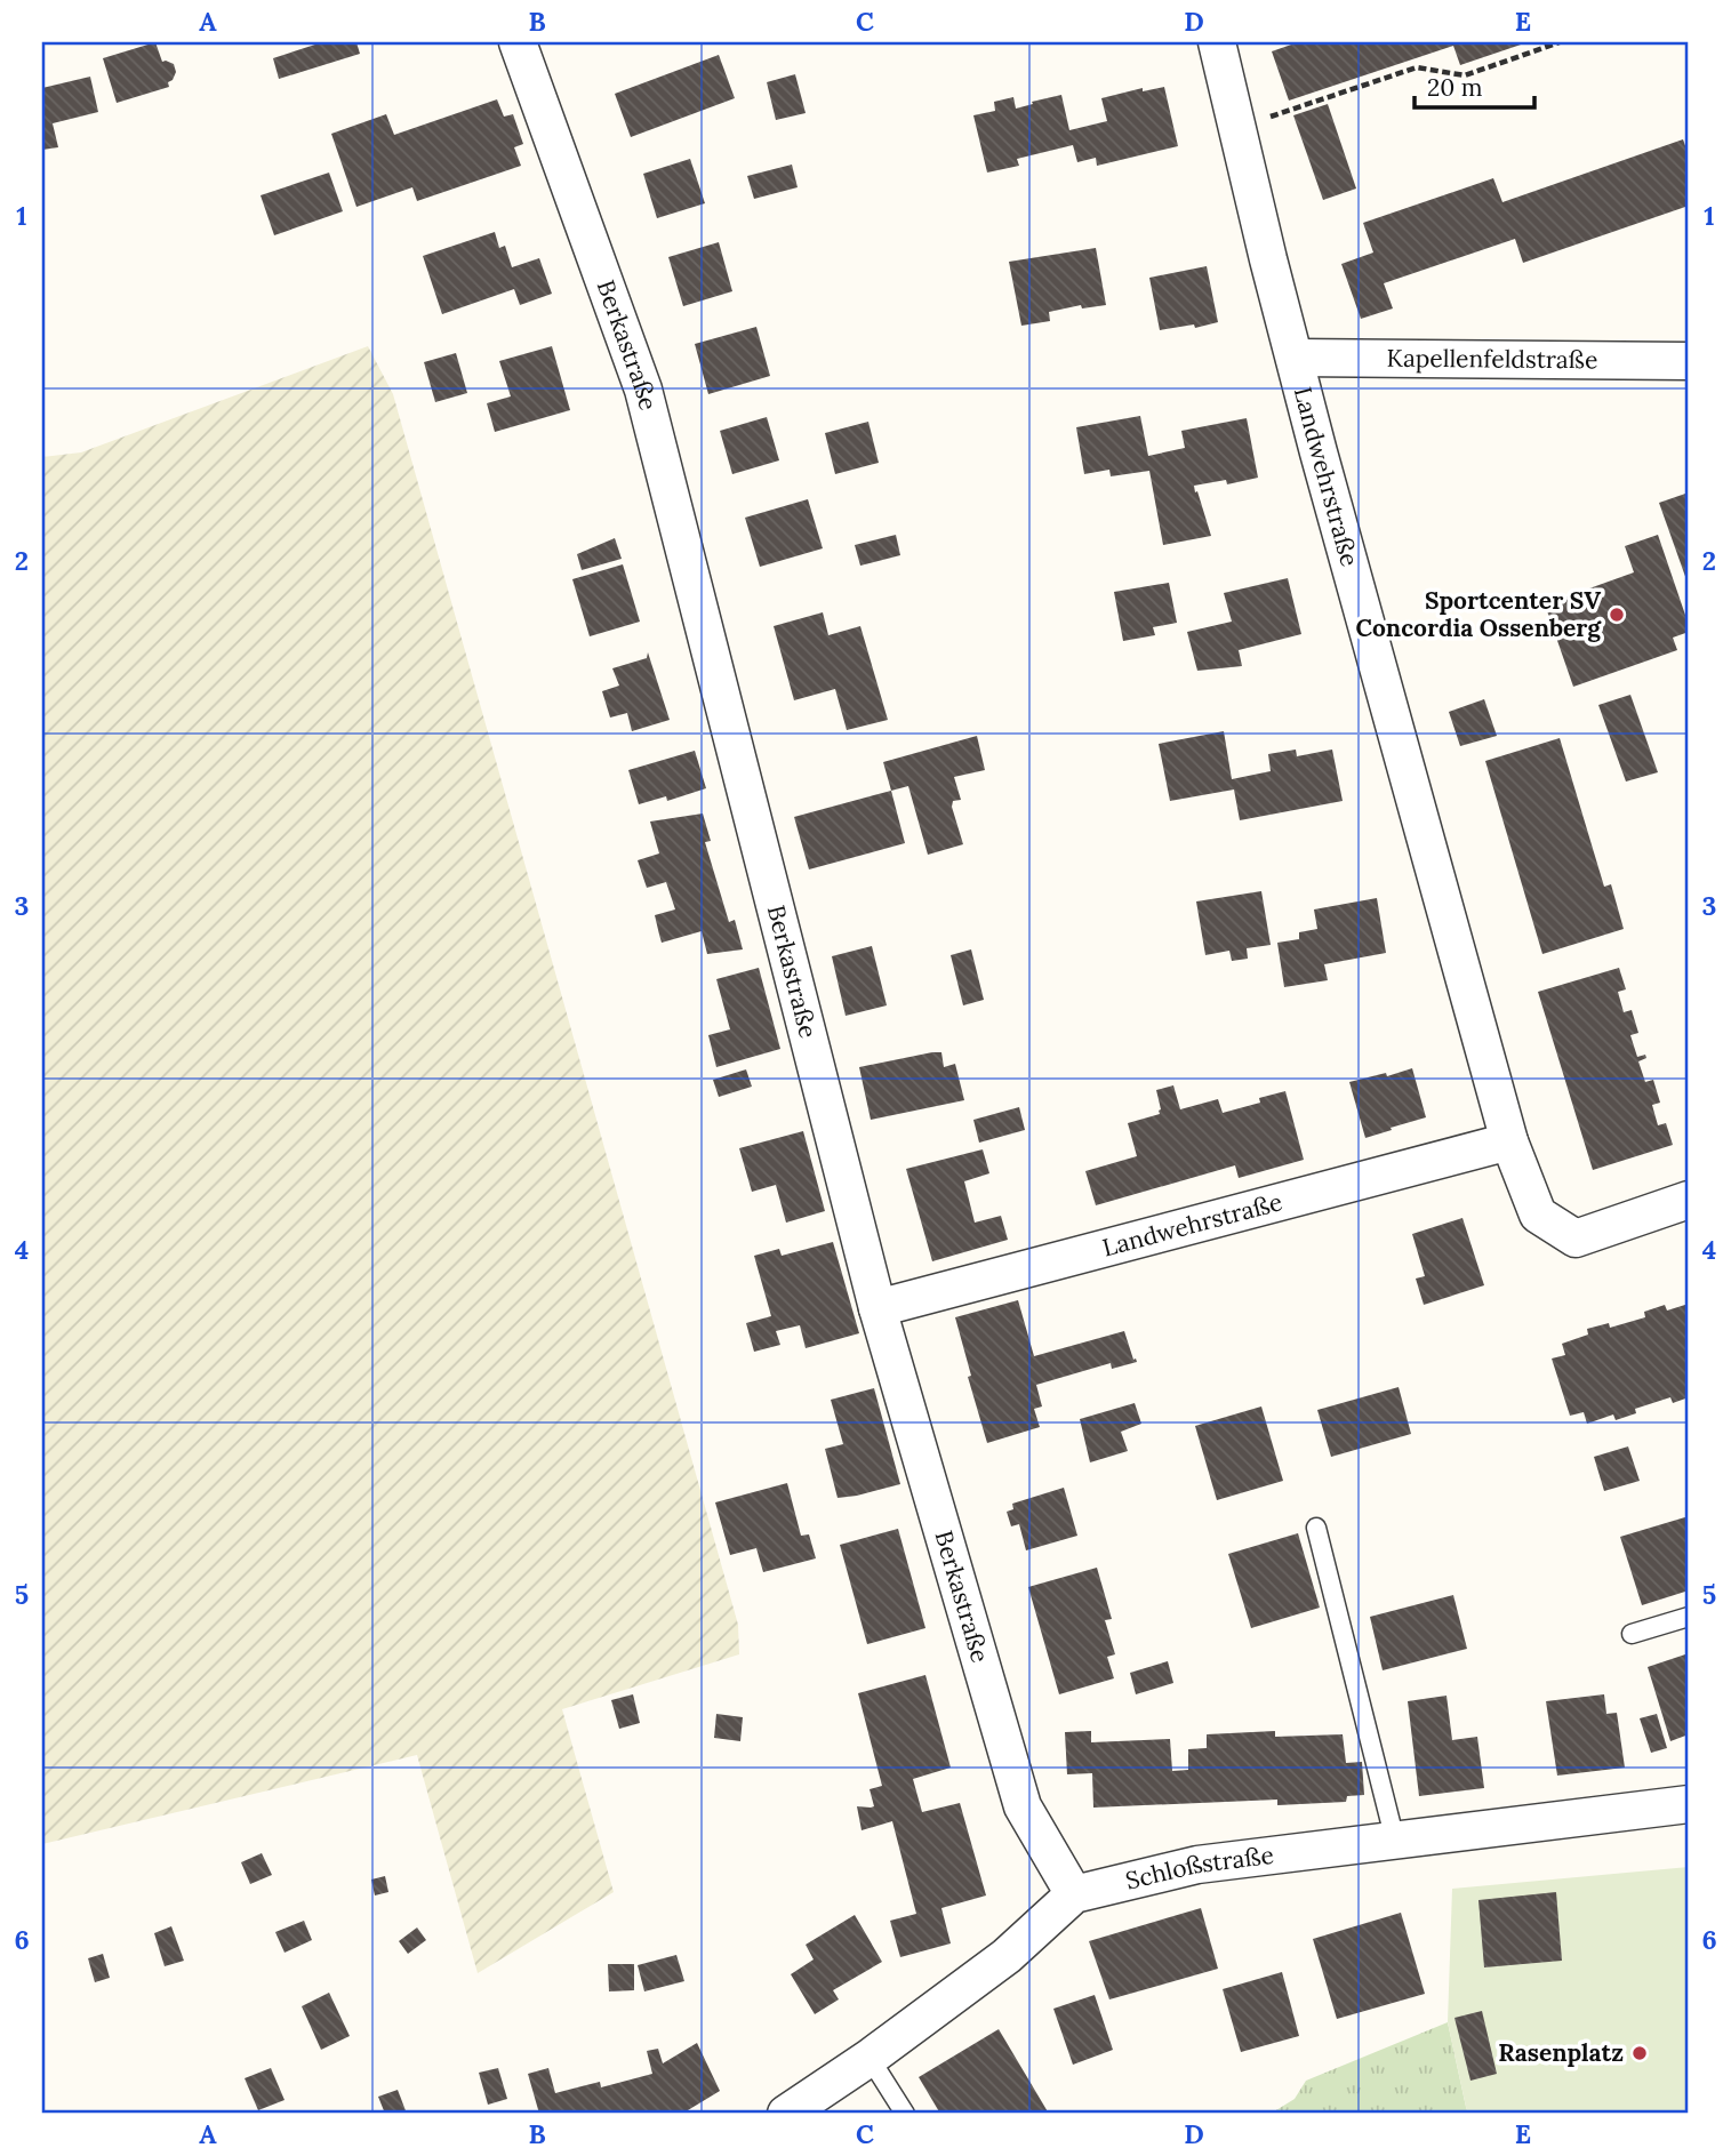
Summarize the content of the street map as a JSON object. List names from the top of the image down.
{
  "streets": {
    "street": [
      "Berkastraße",
      "Kapellenfeldstraße",
      "Landwehrstraße",
      "Schloßstraße"
    ]
  },
  "crossings": [
    ["Berkastraße", "Landwehrstraße"],
    ["Berkastraße", "Schloßstraße"],
    ["Kapellenfeldstraße", "Landwehrstraße"]
  ],
  "places": ["Sportcenter SV Concordia Ossenberg", "Rasenplatz"],
  "scale_bar": "20 m",
  "grid": {
    "columns": [
      "A",
      "B",
      "C",
      "D",
      "E"
    ],
    "rows": [
      "1",
      "2",
      "3",
      "4",
      "5",
      "6"
    ]
  }
}
